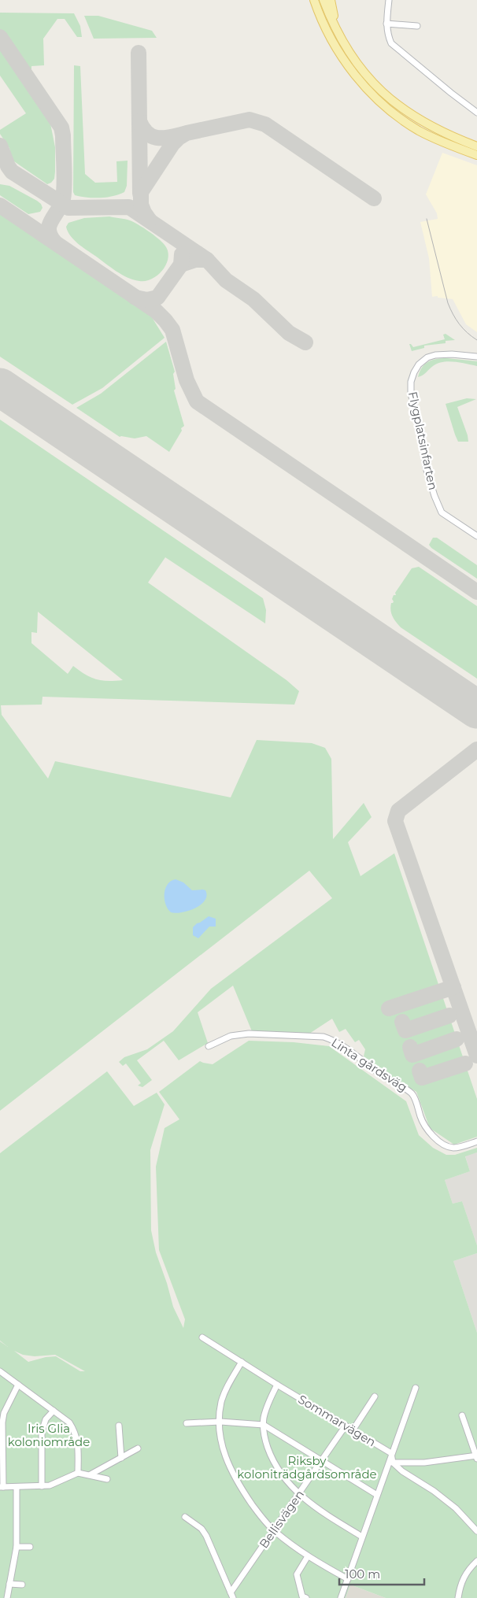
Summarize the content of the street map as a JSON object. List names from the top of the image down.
{
  "streets": {
    "street": [
      "Flygplatsinfarten",
      "Linta gårdsväg",
      "Sommarvägen",
      "Bellisvägen"
    ]
  },
  "crossings": [
    ["Sommarvägen", "Bellisvägen"]
  ],
  "parks": ["Iris Glia koloniområde", "Riksby koloniträdgårdsområde"],
  "scale_bar": "100 m"
}
